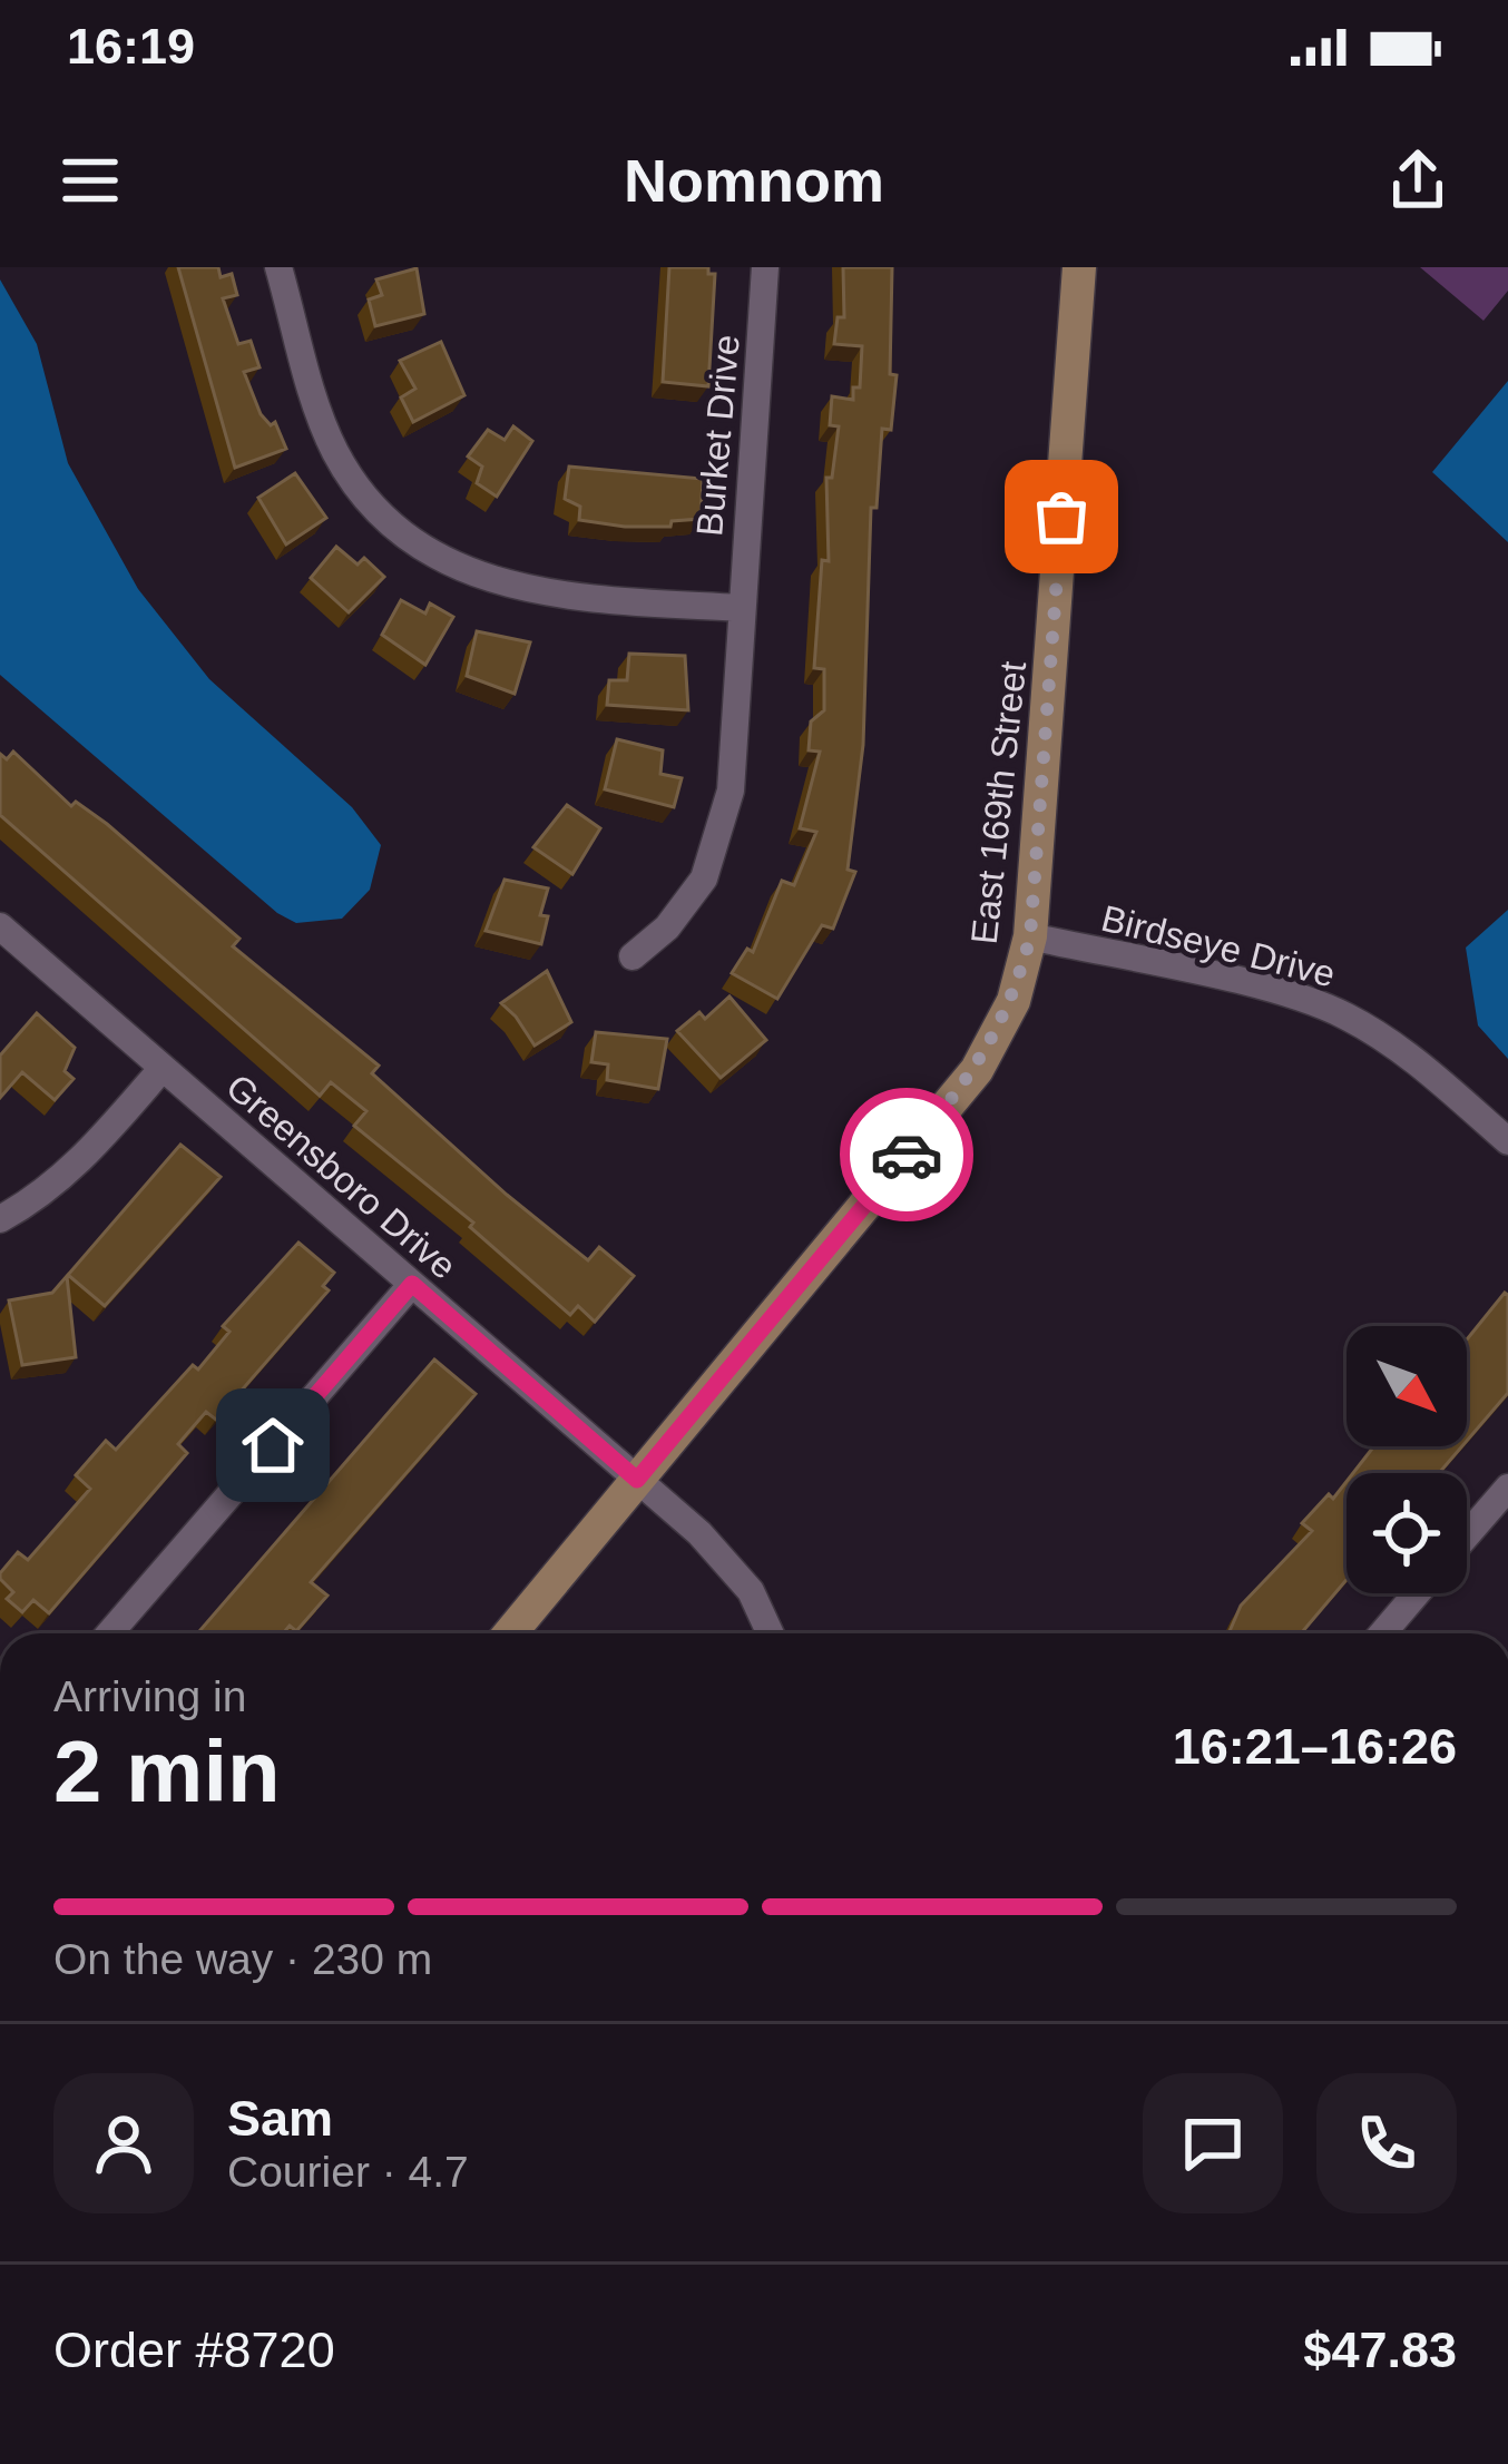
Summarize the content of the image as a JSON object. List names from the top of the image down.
{
  "streets": {
    "street": [
      "Burket Drive",
      "East 169th Street",
      "Birdseye Drive",
      "Greensboro Drive"
    ]
  },
  "crossings": [
    ["East 169th Street", "Birdseye Drive"],
    ["East 169th Street", "Greensboro Drive"]
  ],
  "north": "bottom right",
  "page": {
    "status": "16:19",
    "header": "Nomnom",
    "heading": ["2 min", "Arriving in", "16:21–16:26"],
    "panel": [
      "Sam",
      "Courier · 4.7",
      "Order #8720",
      "$47.83"
    ],
    "bar": "On the way · 230 m"
  }
}
